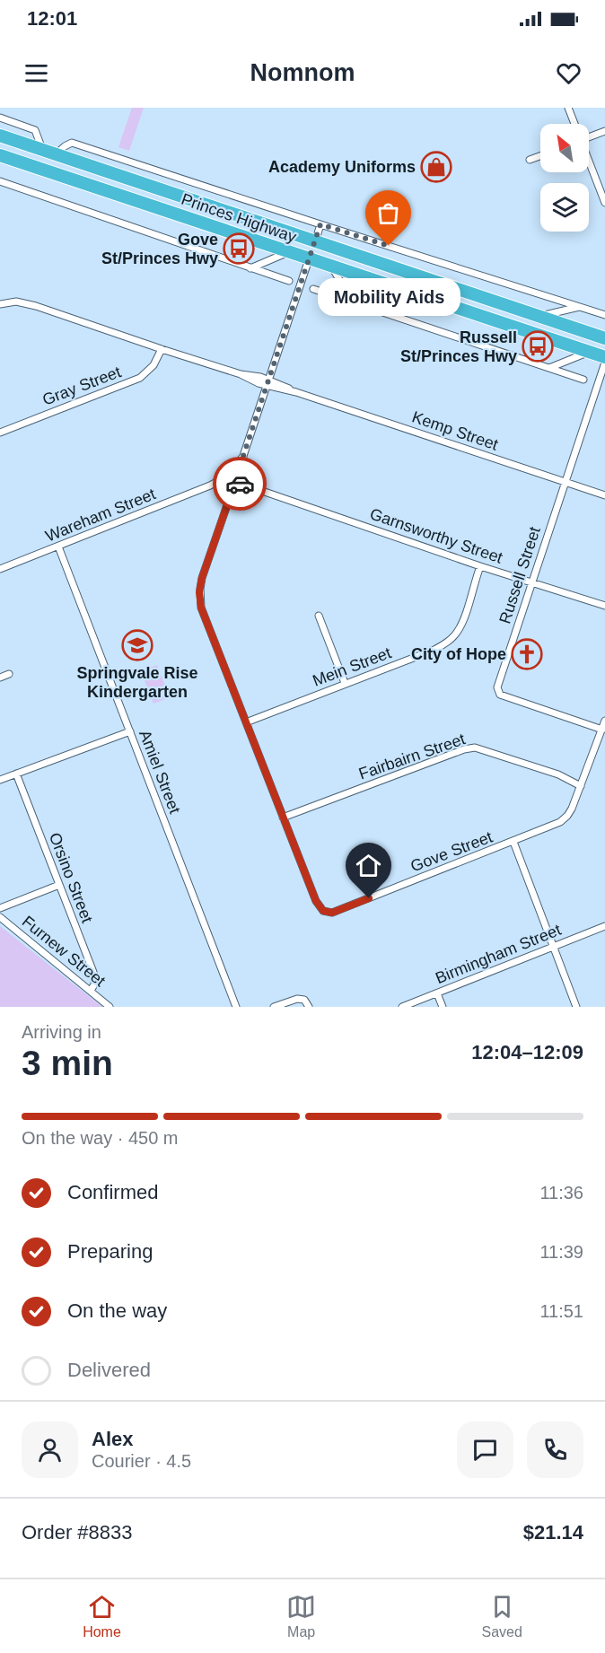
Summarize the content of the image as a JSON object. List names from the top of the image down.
{
  "streets": {
    "highway": ["Princes Highway"],
    "street": [
      "Gray Street",
      "Kemp Street",
      "Wareham Street",
      "Garnsworthy Street",
      "Russell Street",
      "Mein Street",
      "Fairbairn Street",
      "Amiel Street",
      "Gove Street",
      "Orsino Street",
      "Furnew Street",
      "Birmingham Street"
    ]
  },
  "crossings": [
    ["Gray Street", "Kemp Street"],
    ["Kemp Street", "Russell Street"],
    ["Wareham Street", "Garnsworthy Street"],
    ["Wareham Street", "Amiel Street"],
    ["Wareham Street", "Gove Street"],
    ["Garnsworthy Street", "Russell Street"],
    ["Garnsworthy Street", "Mein Street"],
    ["Garnsworthy Street", "Gove Street"],
    ["Russell Street", "Gove Street"],
    ["Mein Street", "Gove Street"],
    ["Fairbairn Street", "Gove Street"],
    ["Orsino Street", "Furnew Street"]
  ],
  "places": {
    "shop": ["Academy Uniforms"],
    "other": ["Mobility Aids"],
    "bus stop": ["Gove St/Princes Hwy", "Russell St/Princes Hwy"],
    "school or university": ["Springvale Rise Kindergarten"],
    "church": ["City of Hope"]
  },
  "north": "top left",
  "page": {
    "status": "12:01",
    "header": "Nomnom",
    "bubble": "Mobility Aids",
    "heading": ["3 min", "Arriving in", "12:04–12:09"],
    "panel": [
      "Alex",
      "Courier · 4.5",
      "Order #8833",
      "$21.14"
    ],
    "bar": "On the way · 450 m",
    "list": [
      ["Confirmed", "11:36"],
      ["Preparing", "11:39"],
      ["On the way", "11:51"],
      "Delivered"
    ],
    "tabs": ["Home", "Map", "Saved"]
  }
}
